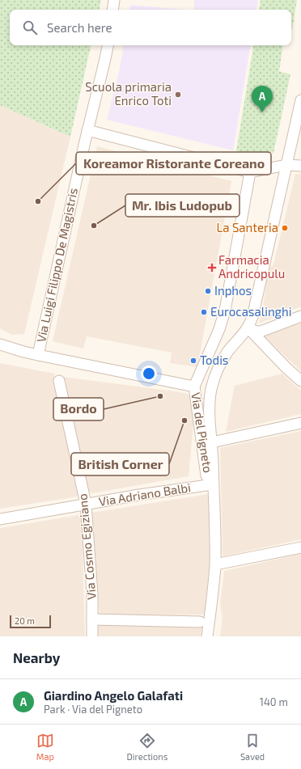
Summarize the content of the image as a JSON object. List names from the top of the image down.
{
  "streets": {
    "street": [
      "Via Luigi Filippo De Magistris",
      "Via del Pigneto",
      "Via Adriano Balbi",
      "Via Cosmo Egiziano"
    ]
  },
  "crossings": [
    ["Via del Pigneto", "Via Adriano Balbi"],
    ["Via Adriano Balbi", "Via Cosmo Egiziano"]
  ],
  "places": {
    "other": [
      "Scuola primaria Enrico Toti",
      "Koreamor Ristorante Coreano",
      "Mr. Ibis Ludopub",
      "La Santeria",
      "Inphos",
      "Eurocasalinghi",
      "Todis",
      "Bordo",
      "British Corner"
    ],
    "health": ["Farmacia Andricopulu"]
  },
  "scale_bar": "20 m",
  "page": {
    "search": "Search here",
    "pins": "A",
    "scale": "20 m",
    "heading": "Nearby",
    "list": [
      {
        "mark": "A",
        "name": "Giardino Angelo Galafati",
        "note": "Park · Via del Pigneto",
        "value": "140 m"
      }
    ],
    "nav": ["Map", "Directions", "Saved"]
  }
}
